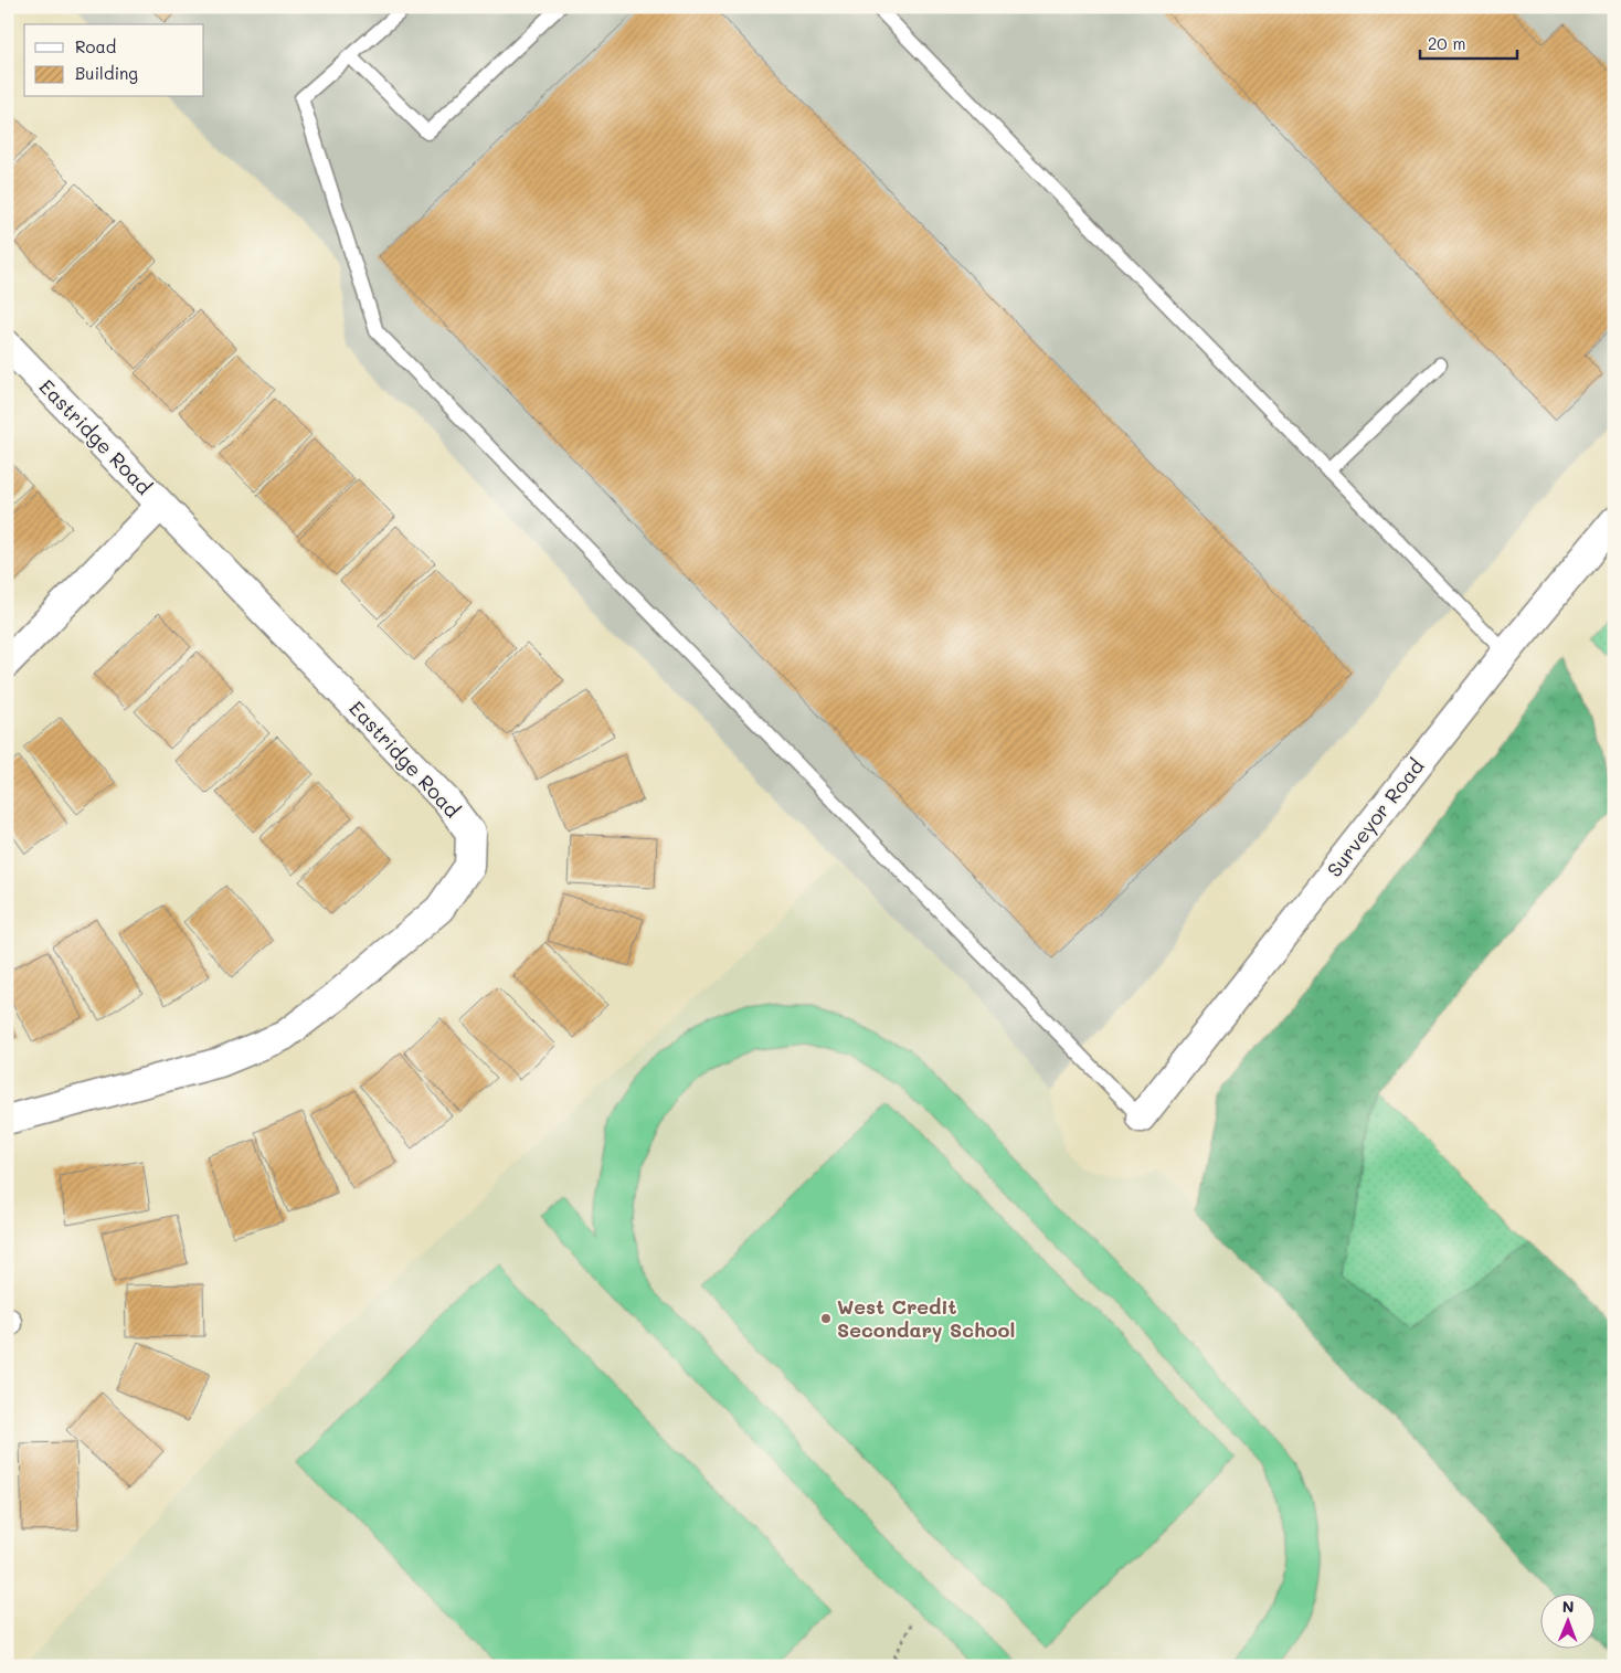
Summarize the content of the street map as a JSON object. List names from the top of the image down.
{
  "streets": {
    "street": ["Eastridge Road", "Surveyor Road"]
  },
  "places": ["West Credit Secondary School"],
  "legend": ["Road", "Building"],
  "scale_bar": "20 m",
  "north": "top"
}
